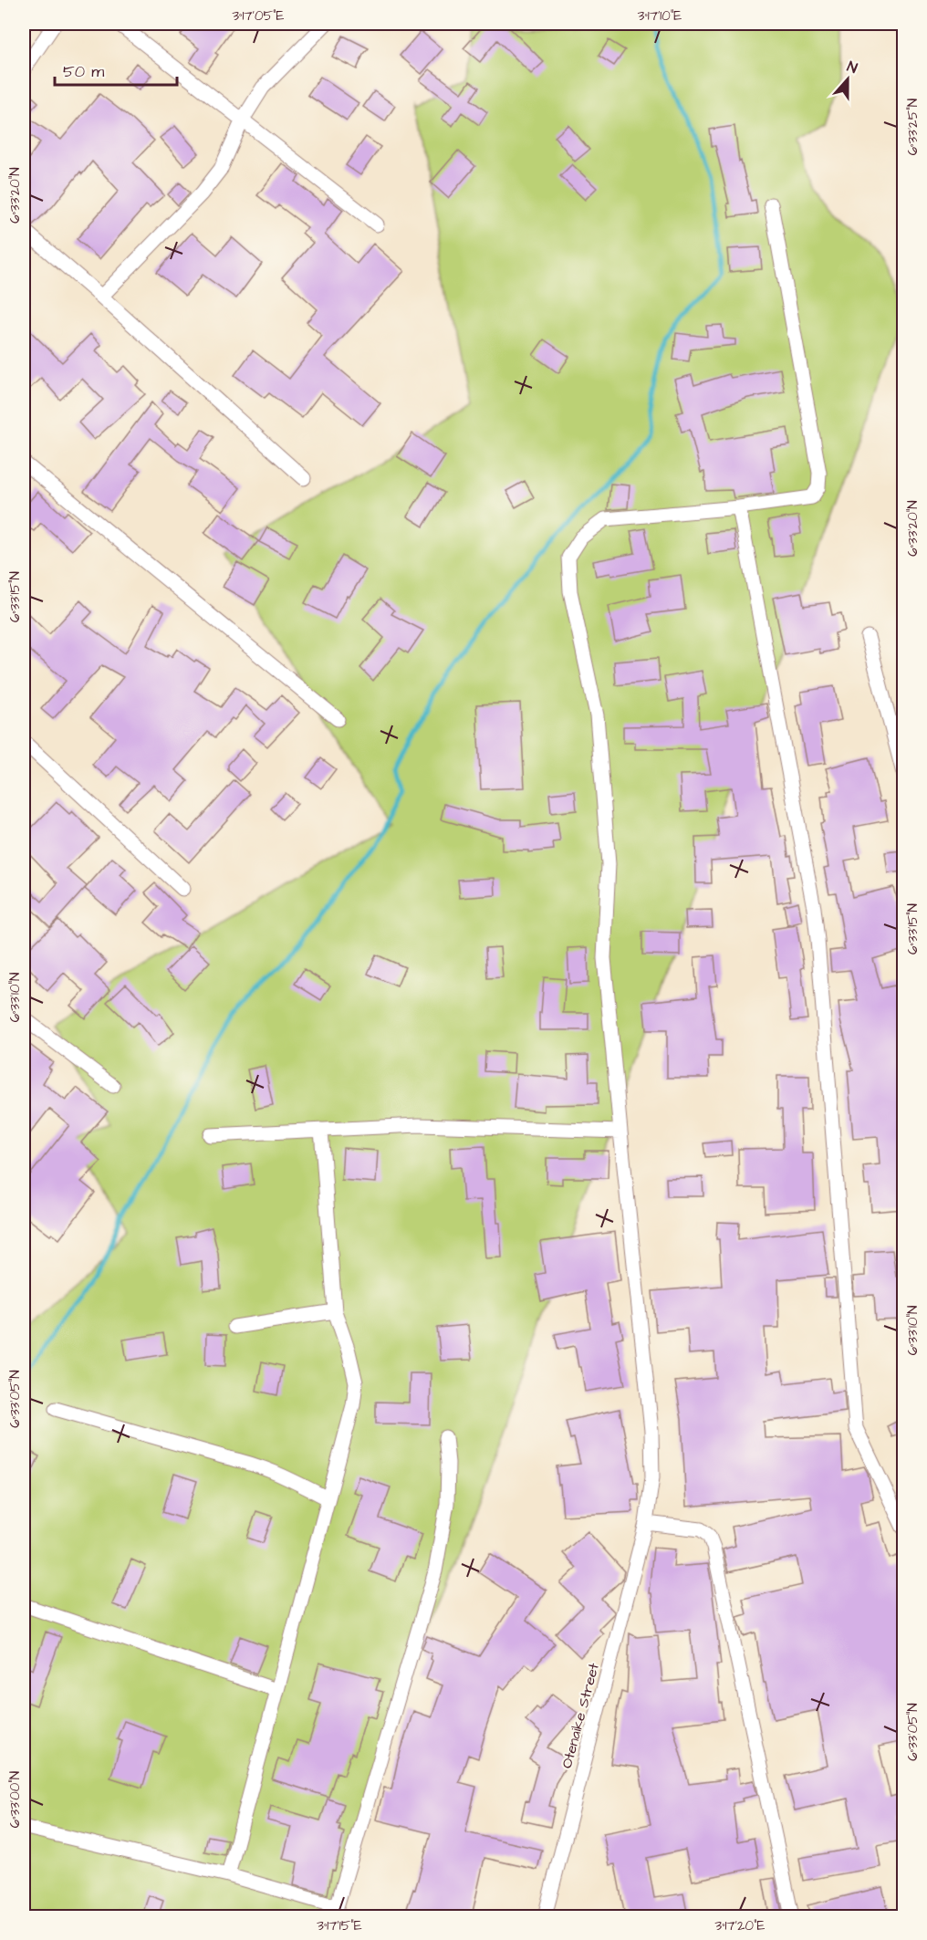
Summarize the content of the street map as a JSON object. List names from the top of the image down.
{
  "streets": {
    "street": ["Otenaike Street"]
  },
  "scale_bar": "50 m",
  "north": "top",
  "coordinates": [
    "3°17'05\"E",
    "3°17'10\"E",
    "6°33'25\"N",
    "6°33'20\"N",
    "6°33'15\"N",
    "6°33'10\"N",
    "6°33'05\"N",
    "6°33'00\"N",
    "3°17'15\"E",
    "3°17'20\"E"
  ]
}
